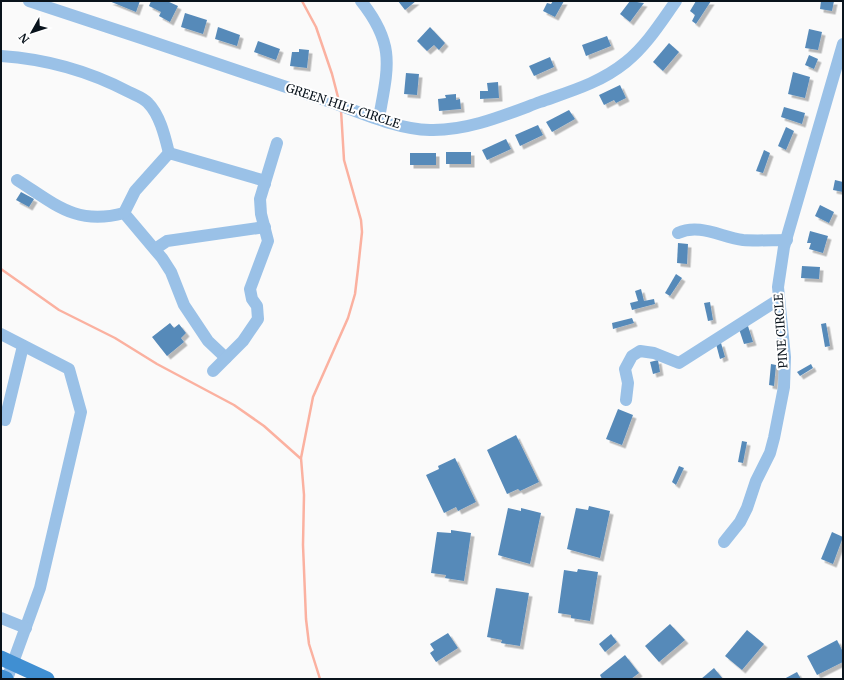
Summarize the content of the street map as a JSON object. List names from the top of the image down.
{
  "streets": {
    "street": ["GREEN HILL CIRCLE", "PINE CIRCLE"]
  },
  "north": "bottom left"
}
